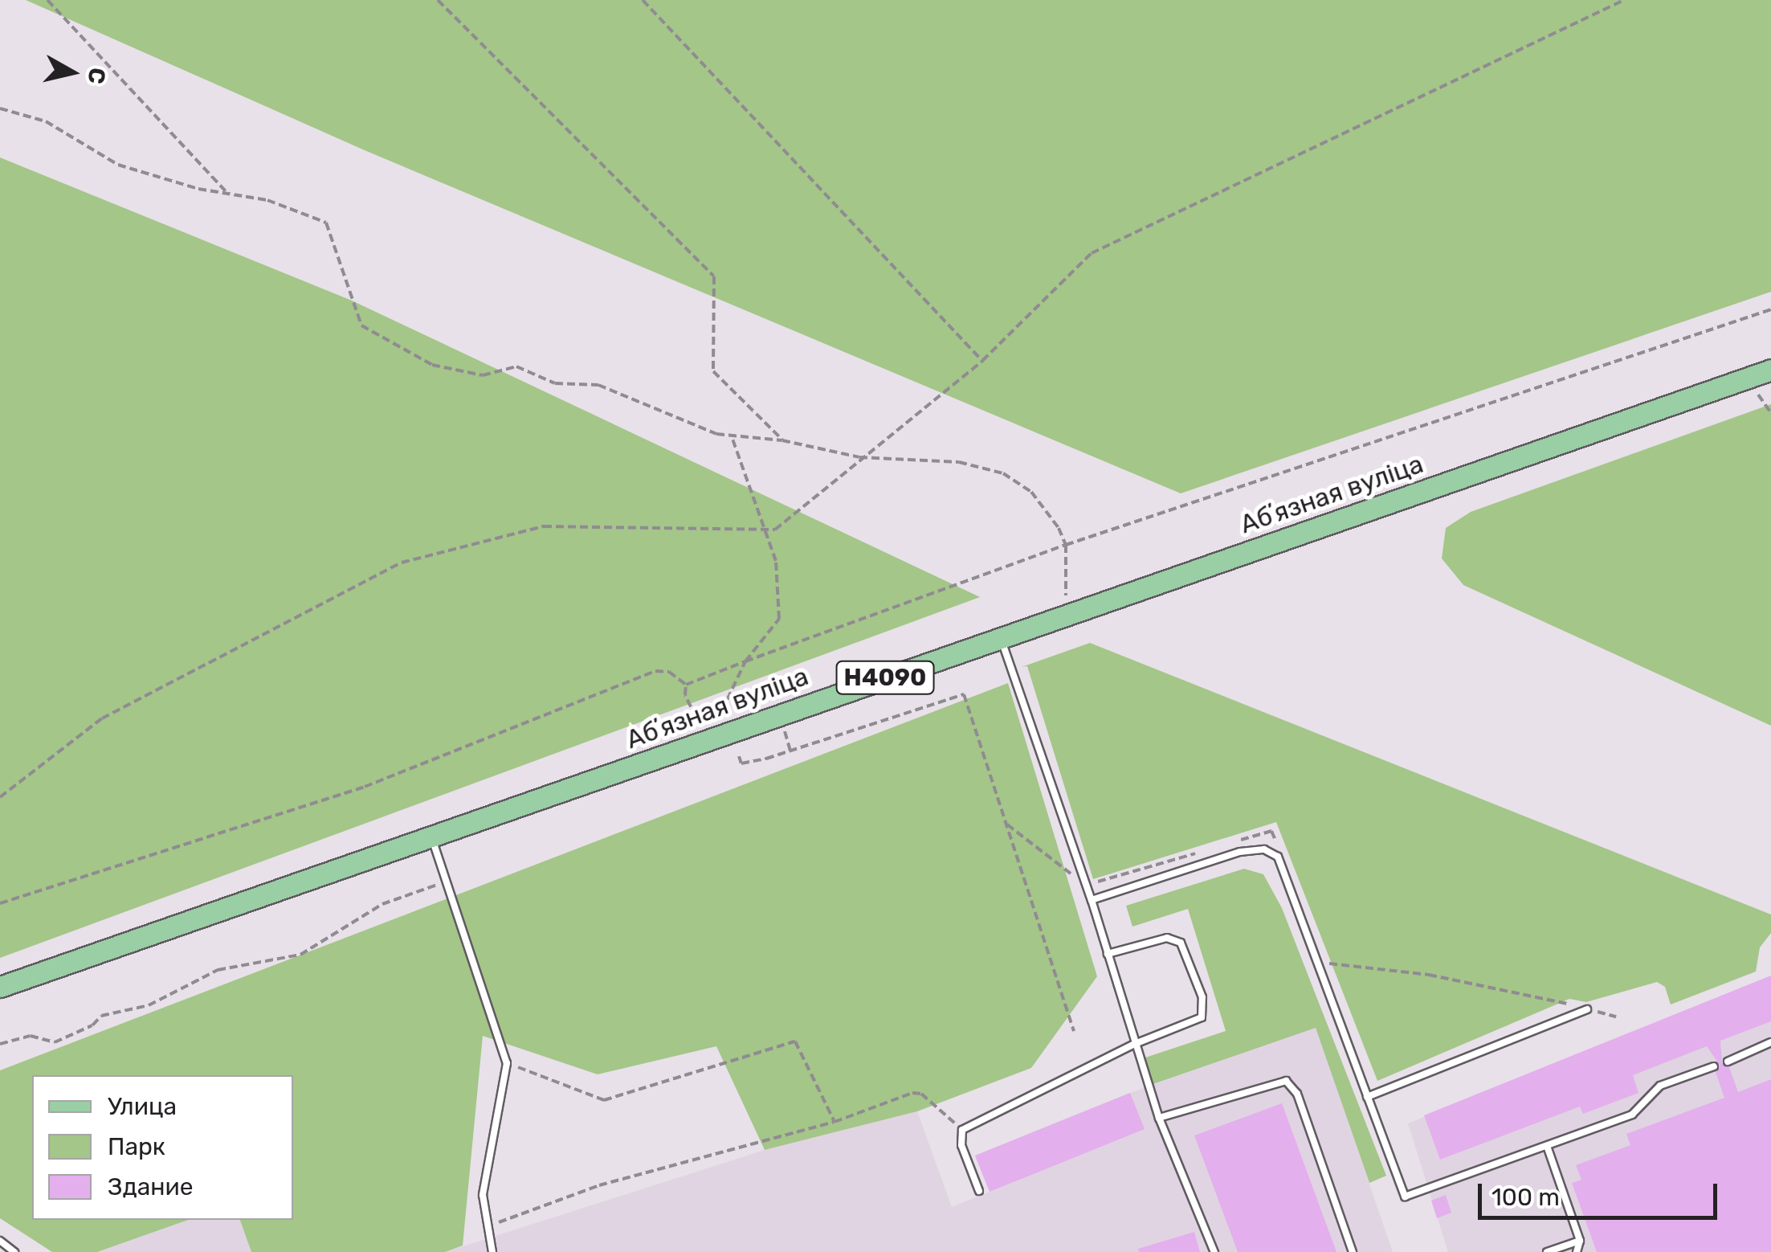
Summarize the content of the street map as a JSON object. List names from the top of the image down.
{
  "streets": {
    "main road": ["Абʼязная вуліца", "Н4090"]
  },
  "legend": ["Улица", "Парк", "Здание"],
  "scale_bar": "100 m",
  "north": "right"
}
